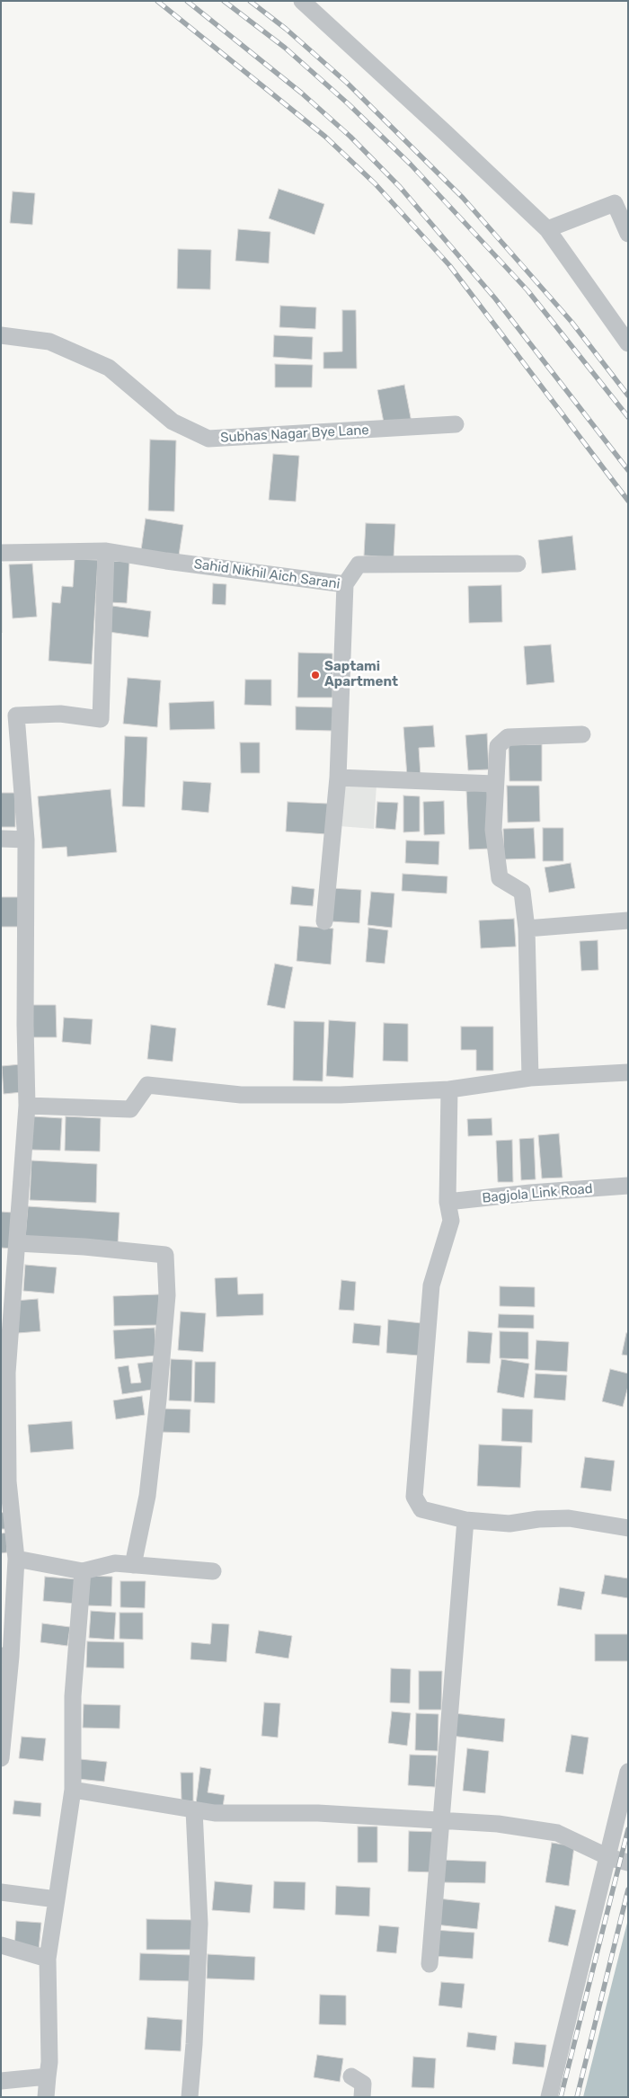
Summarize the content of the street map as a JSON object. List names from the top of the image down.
{
  "streets": {
    "street": ["Subhas Nagar Bye Lane", "Sahid Nikhil Aich Sarani", "Bagjola Link Road"]
  },
  "places": ["Saptami Apartment"]
}
